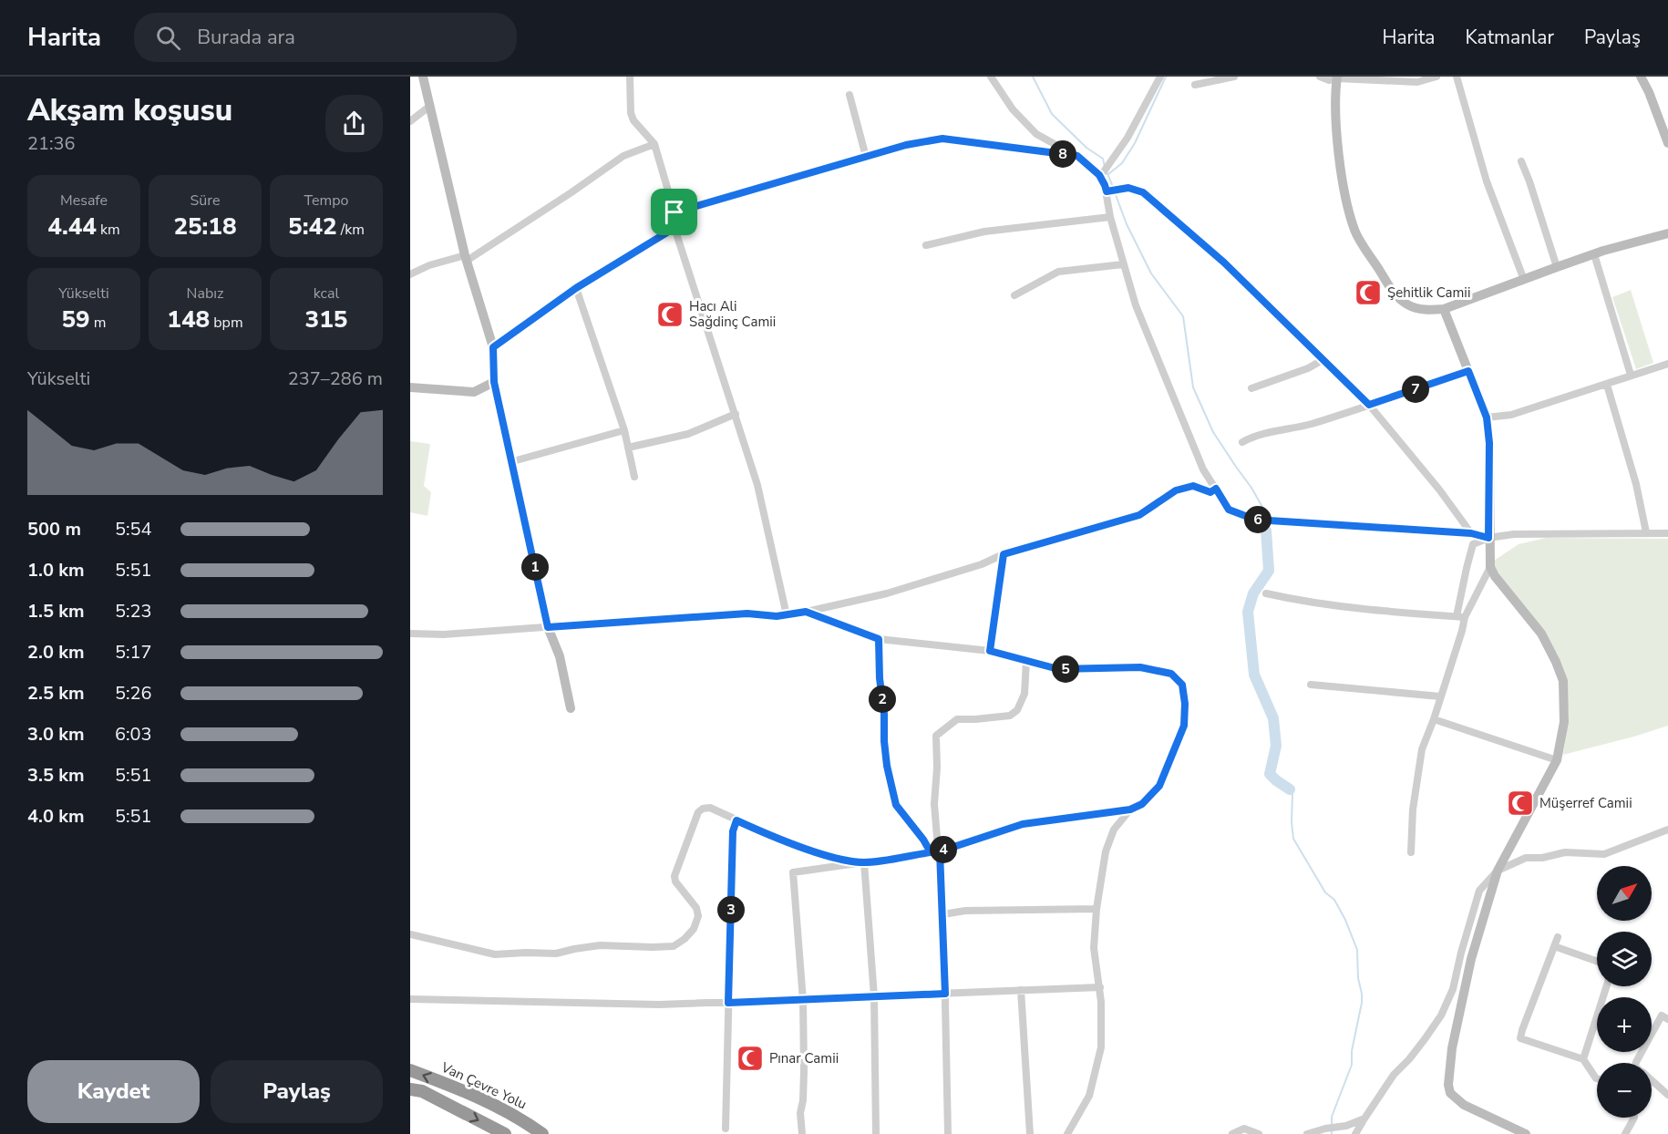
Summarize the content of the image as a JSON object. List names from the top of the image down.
{
  "streets": {
    "highway": ["Van Çevre Yolu"]
  },
  "places": {
    "mosque": [
      "Şehitlik Camii",
      "Hacı Ali Sağdinç Camii",
      "Müşerref Camii",
      "Pınar Camii"
    ]
  },
  "north": "top right",
  "page": {
    "header": "Harita",
    "search": "Burada ara",
    "nav": ["Harita", "Katmanlar", "Paylaş"],
    "heading": ["Akşam koşusu", "21:36"],
    "pins": [
      "8",
      "7",
      "6",
      "1",
      "5",
      "2",
      "4",
      "3"
    ],
    "stats": [
      ["Mesafe", "4.44 km"],
      ["Süre", "25:18"],
      ["Tempo", "5:42 /km"],
      ["Yükselti", "59 m"],
      ["Nabız", "148 bpm"],
      ["kcal", "315"]
    ],
    "chart": ["Yükselti", "237–286 m"],
    "list": [
      {
        "name": "500 m",
        "note": "5:54"
      },
      {
        "name": "1.0 km",
        "note": "5:51"
      },
      {
        "name": "1.5 km",
        "note": "5:23"
      },
      {
        "name": "2.0 km",
        "note": "5:17"
      },
      {
        "name": "2.5 km",
        "note": "5:26"
      },
      {
        "name": "3.0 km",
        "note": "6:03"
      },
      {
        "name": "3.5 km",
        "note": "5:51"
      },
      {
        "name": "4.0 km",
        "note": "5:51"
      }
    ],
    "map_buttons": ["+", "−"],
    "buttons": ["Kaydet", "Paylaş"]
  }
}
